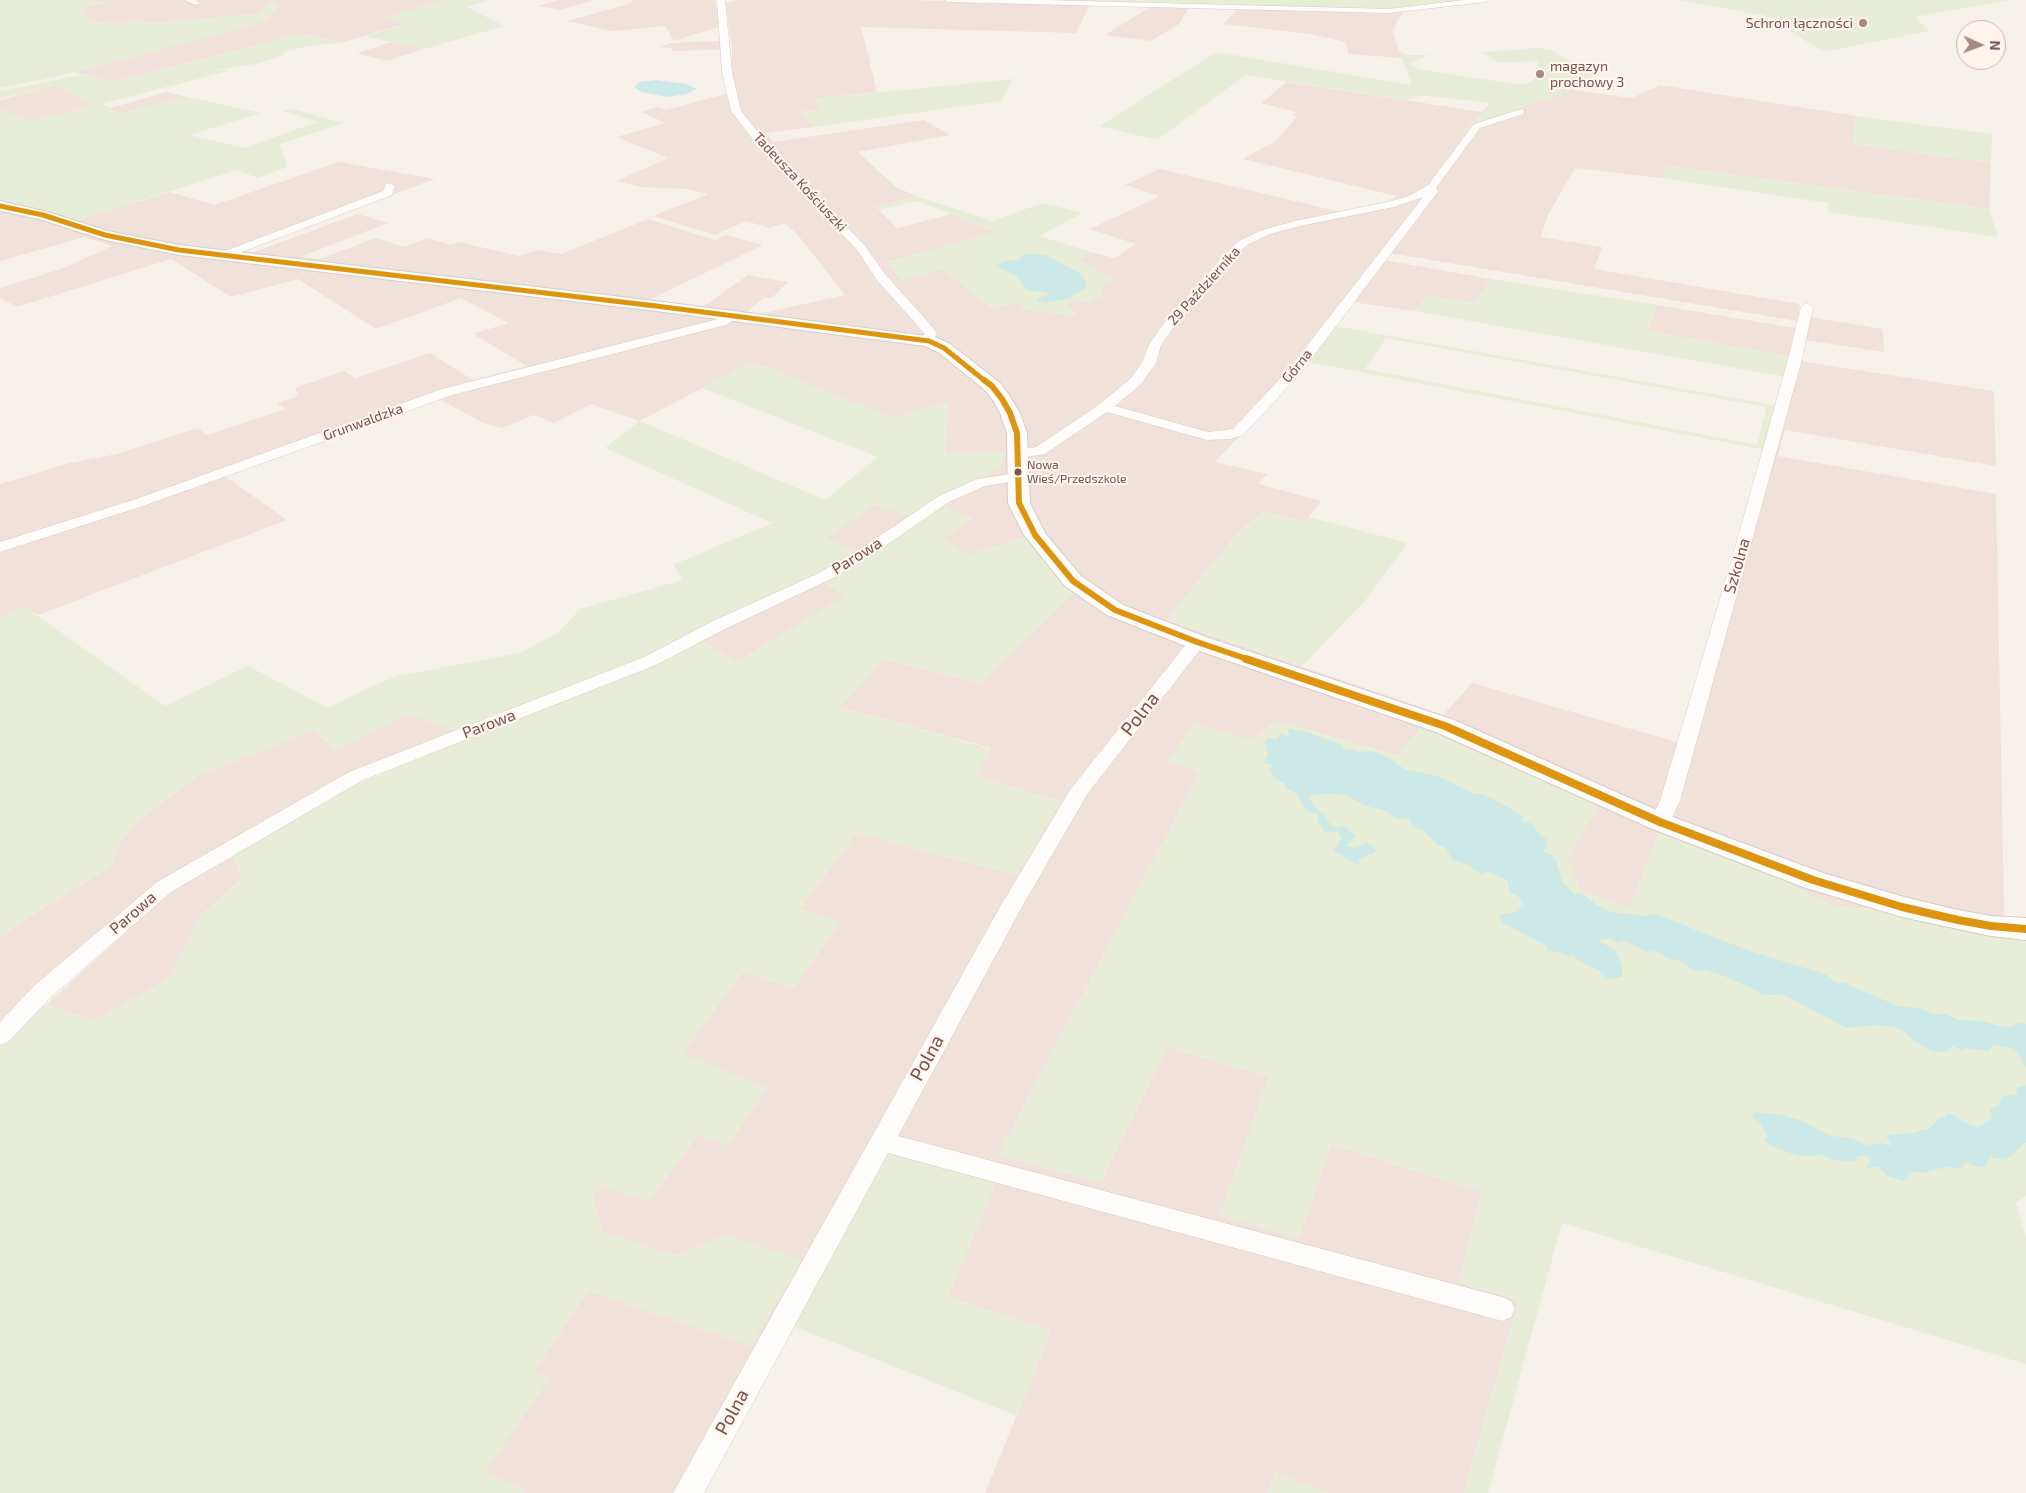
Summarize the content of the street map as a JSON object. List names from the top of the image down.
{
  "streets": {
    "street": [
      "Tadeusza Kościuszki",
      "29 Października",
      "Górna",
      "Grunwaldzka",
      "Parowa",
      "Szkolna",
      "Polna"
    ]
  },
  "crossings": [
    ["29 Października", "Górna"],
    ["29 Października", "Parowa"]
  ],
  "places": ["Schron łączności", "magazyn prochowy 3", "Nowa Wieś/Przedszkole"],
  "north": "right"
}
